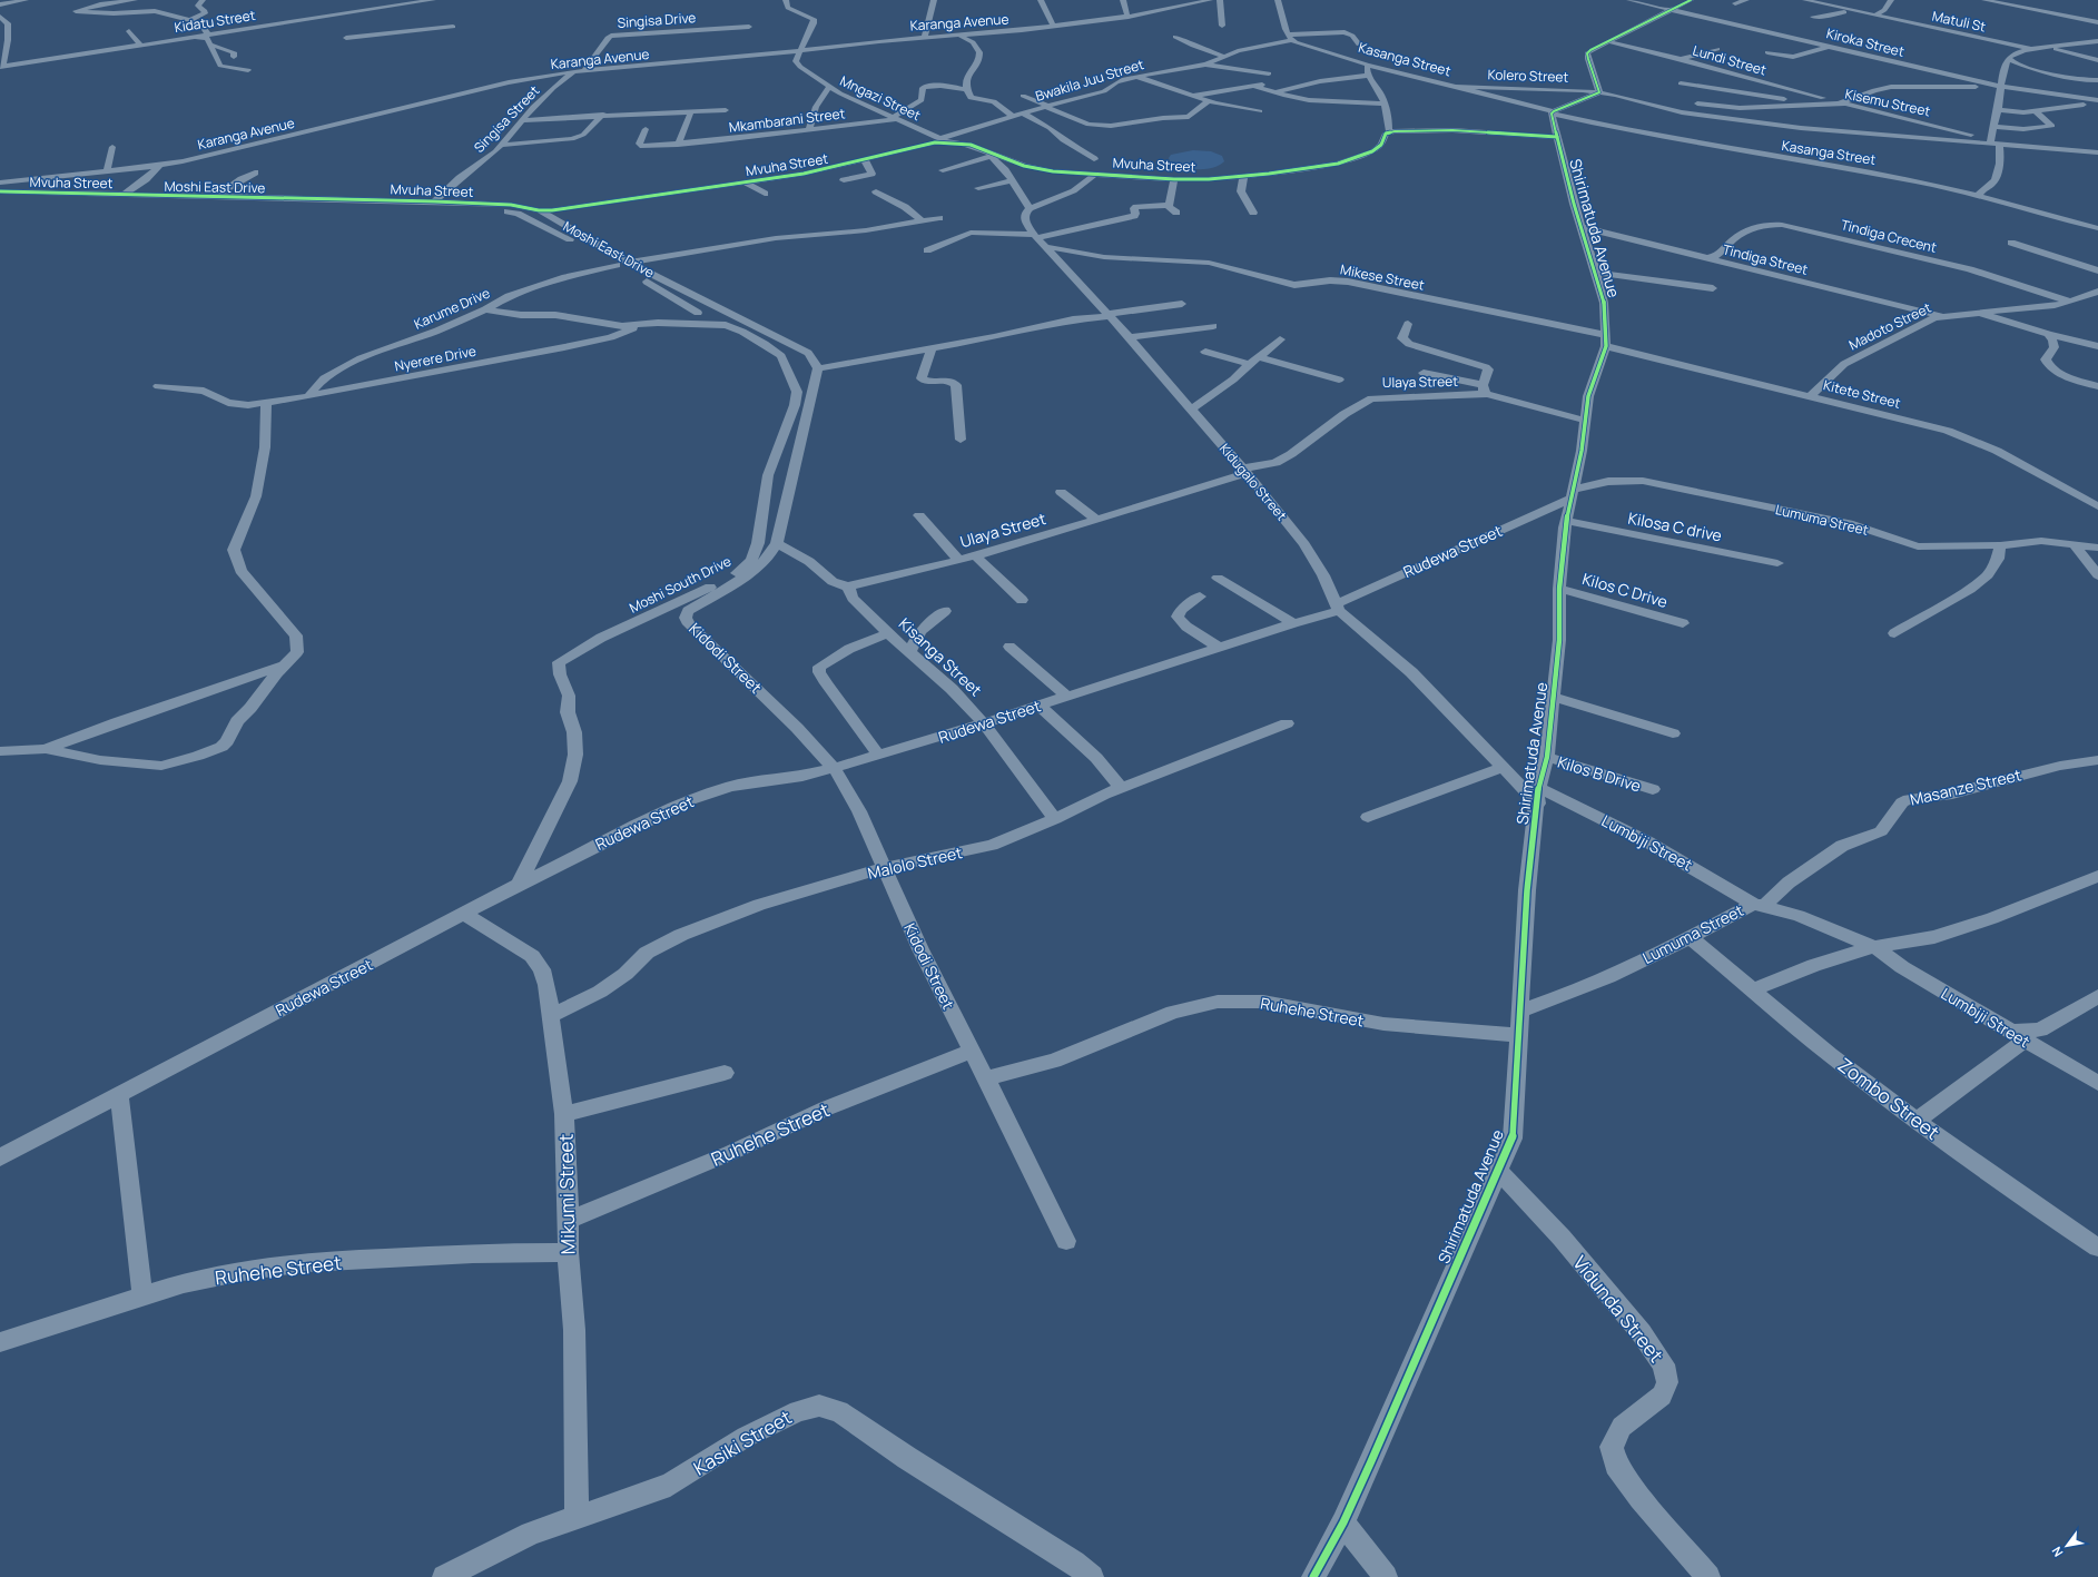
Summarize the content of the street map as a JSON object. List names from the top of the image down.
{
  "streets": {
    "street": [
      "Singisa Drive",
      "Kidatu Street",
      "Matuli St",
      "Karanga Avenue",
      "Kiroka Street",
      "Kasanga Street",
      "Lundi Street",
      "Kolero Street",
      "Bwakila Juu Street",
      "Mngazi Street",
      "Kisemu Street",
      "Singisa Street",
      "Mkambarani Street",
      "Mvuha Street",
      "Moshi East Drive",
      "Shirimatuda Avenue",
      "Tindiga Crecent",
      "Tindiga Street",
      "Mikese Street",
      "Karume Drive",
      "Madoto Street",
      "Nyerere Drive",
      "Ulaya Street",
      "Kitete Street",
      "Kidugalo Street",
      "Lumuma Street",
      "Kilosa C drive",
      "Rudewa Street",
      "Moshi South Drive",
      "Kilos C Drive",
      "Kisanga Street",
      "Kidodi Street",
      "Kilos B Drive",
      "Masanze Street",
      "Lumbiji Street",
      "Malolo Street",
      "Ruhehe Street",
      "Zombo Street",
      "Mikumi Street",
      "Vidunda Street",
      "Kasiki Street"
    ]
  },
  "crossings": [
    ["Singisa Drive", "Karanga Avenue"],
    ["Singisa Drive", "Singisa Street"],
    ["Karanga Avenue", "Mngazi Street"],
    ["Karanga Avenue", "Singisa Street"],
    ["Kasanga Street", "Kolero Street"],
    ["Kasanga Street", "Bwakila Juu Street"],
    ["Kasanga Street", "Shirimatuda Avenue"],
    ["Lundi Street", "Kisemu Street"],
    ["Kolero Street", "Kisemu Street"],
    ["Bwakila Juu Street", "Mngazi Street"],
    ["Bwakila Juu Street", "Mvuha Street"],
    ["Mngazi Street", "Mkambarani Street"],
    ["Mngazi Street", "Mvuha Street"],
    ["Singisa Street", "Mkambarani Street"],
    ["Singisa Street", "Mvuha Street"],
    ["Moshi East Drive", "Karume Drive"],
    ["Moshi East Drive", "Nyerere Drive"],
    ["Shirimatuda Avenue", "Tindiga Street"],
    ["Shirimatuda Avenue", "Mikese Street"],
    ["Shirimatuda Avenue", "Ulaya Street"],
    ["Shirimatuda Avenue", "Kitete Street"],
    ["Shirimatuda Avenue", "Kidugalo Street"],
    ["Shirimatuda Avenue", "Lumuma Street"],
    ["Shirimatuda Avenue", "Kilosa C drive"],
    ["Shirimatuda Avenue", "Rudewa Street"],
    ["Shirimatuda Avenue", "Kilos C Drive"],
    ["Shirimatuda Avenue", "Kilos B Drive"],
    ["Shirimatuda Avenue", "Lumbiji Street"],
    ["Shirimatuda Avenue", "Ruhehe Street"],
    ["Shirimatuda Avenue", "Vidunda Street"],
    ["Tindiga Crecent", "Tindiga Street"],
    ["Tindiga Street", "Madoto Street"],
    ["Mikese Street", "Kitete Street"],
    ["Mikese Street", "Kidugalo Street"],
    ["Karume Drive", "Nyerere Drive"],
    ["Karume Drive", "Moshi South Drive"],
    ["Madoto Street", "Kitete Street"],
    ["Nyerere Drive", "Moshi South Drive"],
    ["Ulaya Street", "Kidugalo Street"],
    ["Ulaya Street", "Kisanga Street"],
    ["Kidugalo Street", "Rudewa Street"],
    ["Kidugalo Street", "Lumbiji Street"],
    ["Lumuma Street", "Rudewa Street"],
    ["Lumuma Street", "Masanze Street"],
    ["Lumuma Street", "Lumbiji Street"],
    ["Lumuma Street", "Zombo Street"],
    ["Rudewa Street", "Moshi South Drive"],
    ["Rudewa Street", "Kisanga Street"],
    ["Rudewa Street", "Kidodi Street"],
    ["Rudewa Street", "Mikumi Street"],
    ["Kisanga Street", "Malolo Street"],
    ["Kidodi Street", "Malolo Street"],
    ["Kidodi Street", "Ruhehe Street"],
    ["Masanze Street", "Lumbiji Street"],
    ["Malolo Street", "Mikumi Street"],
    ["Ruhehe Street", "Mikumi Street"],
    ["Mikumi Street", "Kasiki Street"]
  ],
  "north": "bottom left"
}
